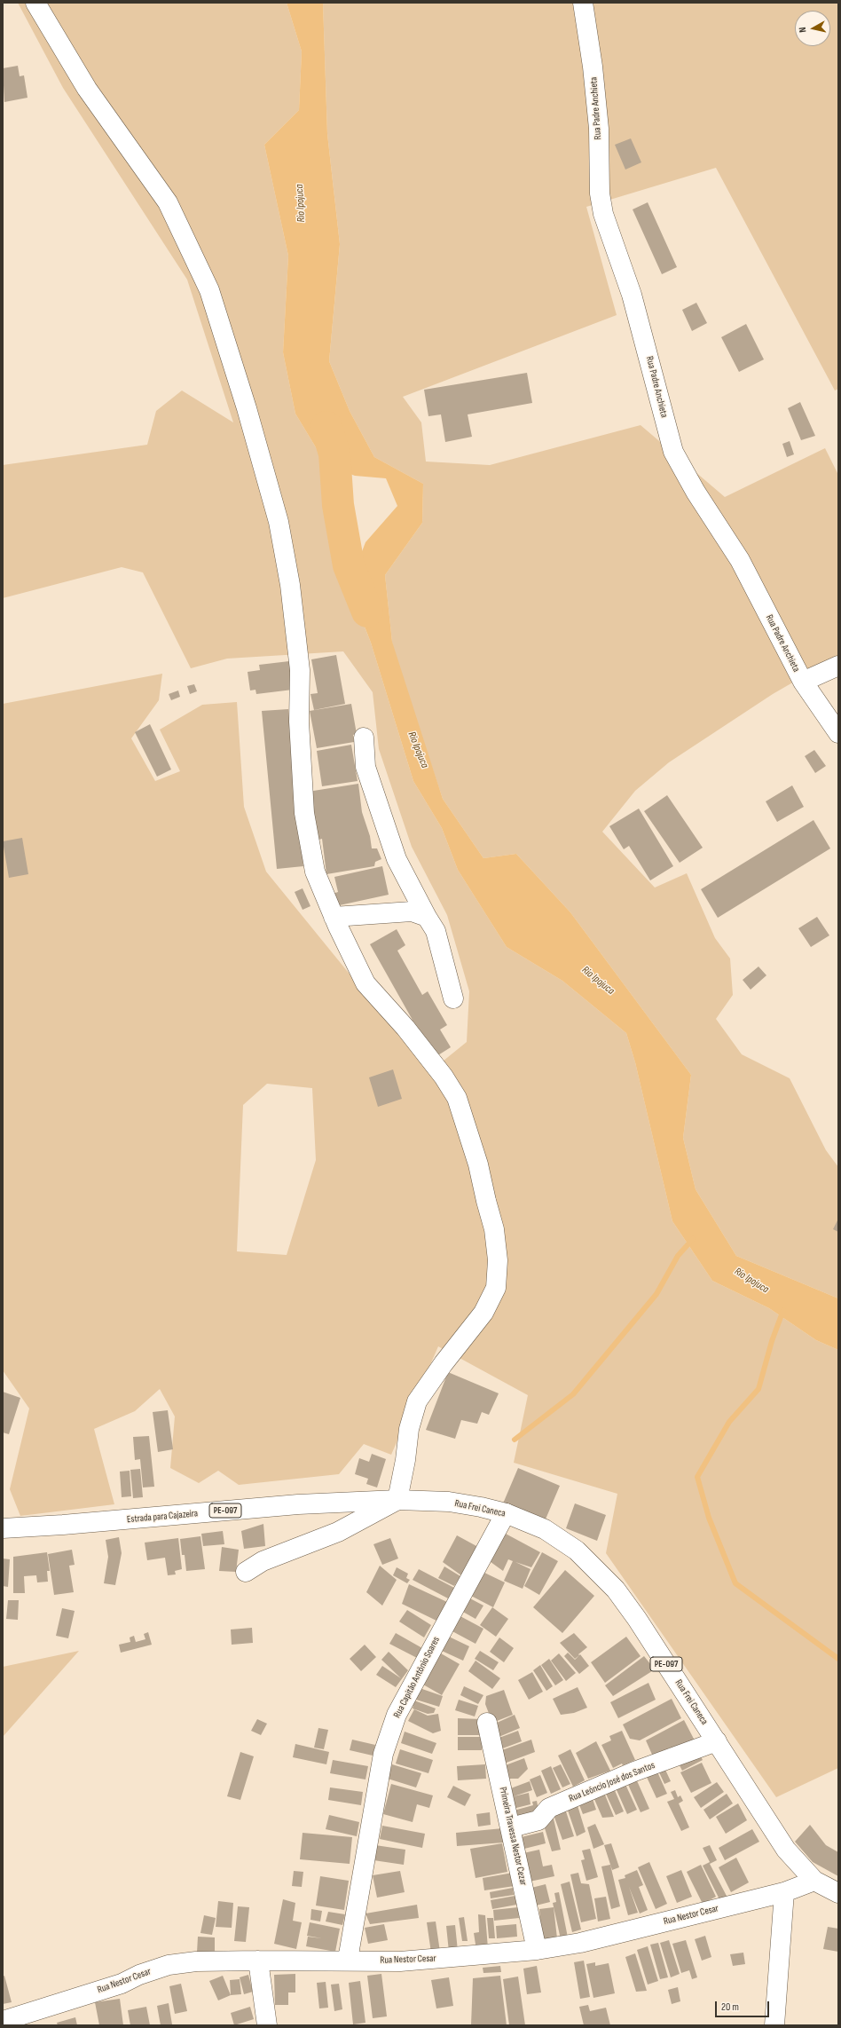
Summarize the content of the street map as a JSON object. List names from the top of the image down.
{
  "streets": {
    "street": [
      "Rua Padre Anchieta",
      "Rua Frei Caneca",
      "PE-097",
      "Estrada para Cajazeira",
      "Rua Capitão Antônio Soares",
      "Rua Leôncio José dos Santos",
      "Primeira Travessa Nestor Cezar",
      "Rua Nestor Cesar"
    ]
  },
  "crossings": [
    ["Rua Frei Caneca", "Estrada para Cajazeira"],
    ["Rua Frei Caneca", "Rua Capitão Antônio Soares"],
    ["Rua Frei Caneca", "Rua Leôncio José dos Santos"],
    ["Rua Frei Caneca", "Rua Nestor Cesar"],
    ["Rua Capitão Antônio Soares", "Rua Nestor Cesar"],
    ["Rua Leôncio José dos Santos", "Primeira Travessa Nestor Cezar"],
    ["Primeira Travessa Nestor Cezar", "Rua Nestor Cesar"]
  ],
  "water": ["Rio Ipojuca"],
  "scale_bar": "20 m",
  "north": "left"
}
